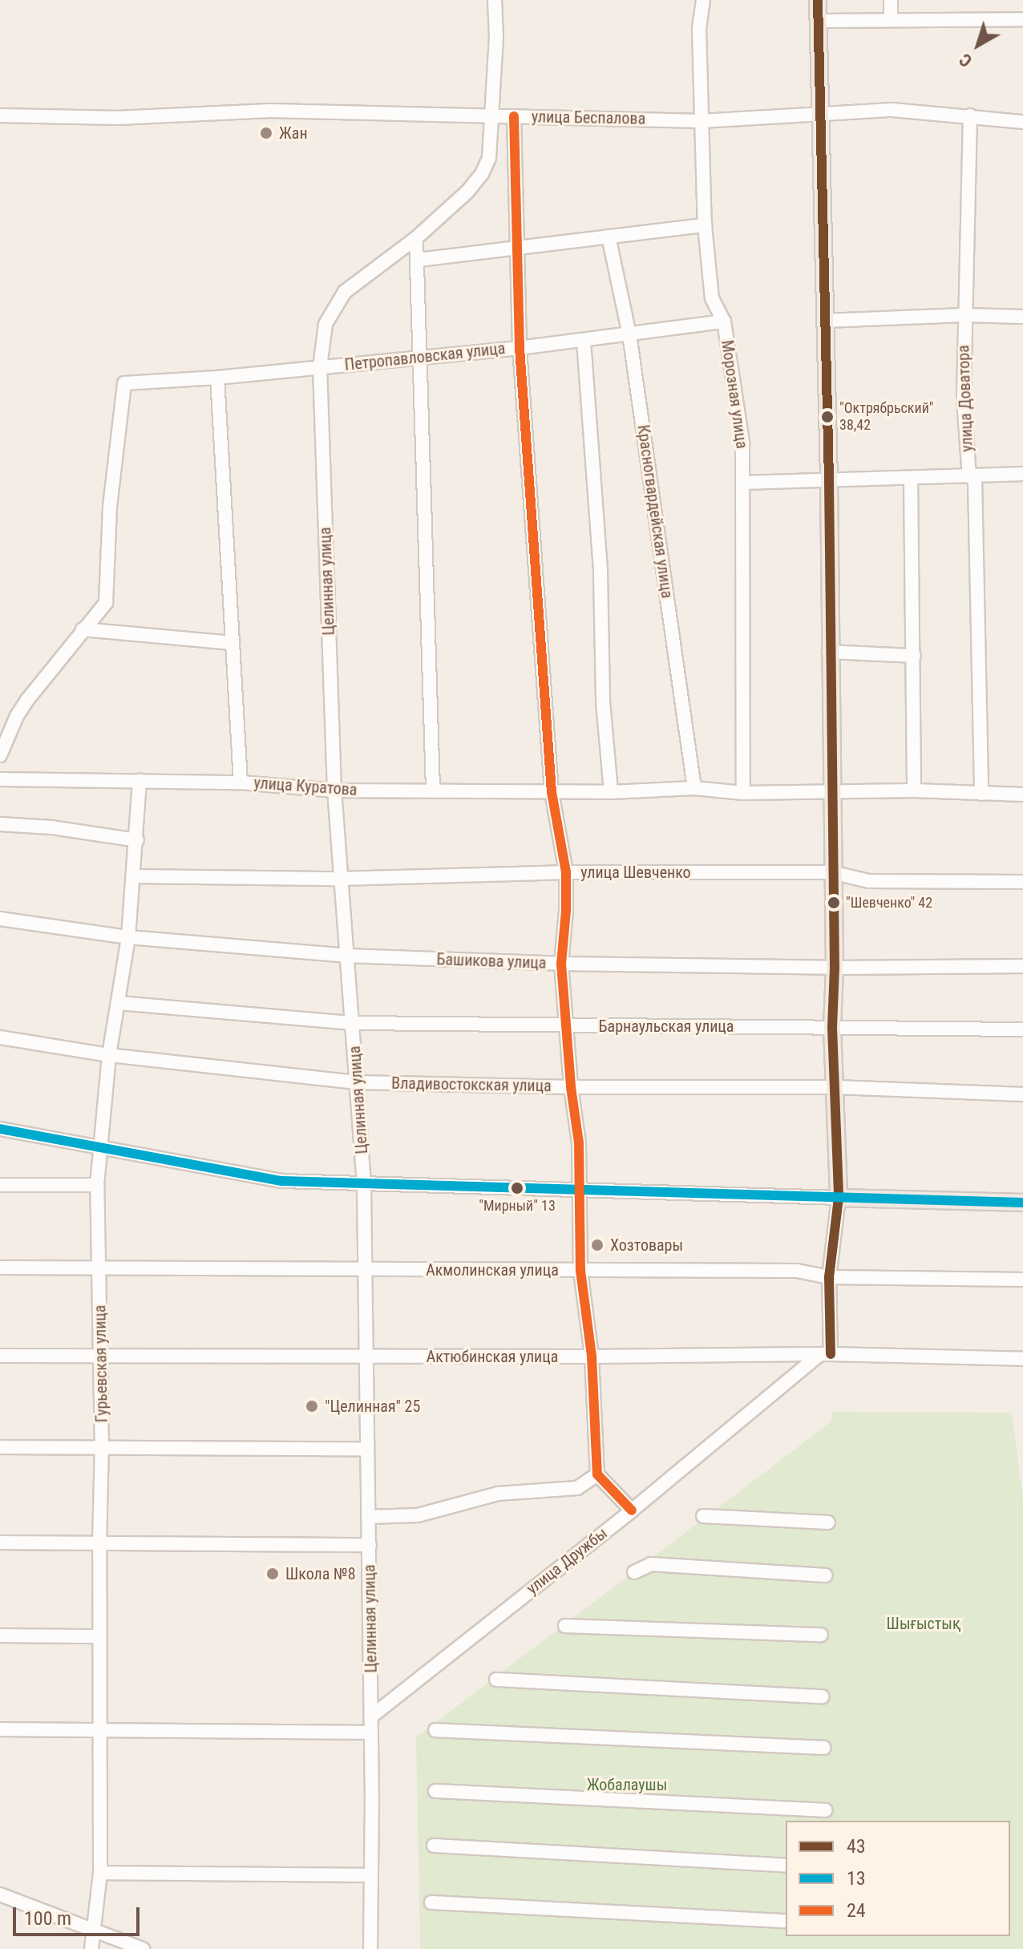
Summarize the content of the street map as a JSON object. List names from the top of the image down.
{
  "streets": {
    "street": [
      "улица Беспалова",
      "Петропавловская улица",
      "Морозная улица",
      "улица Доватора",
      "Красногвардейская улица",
      "Целинная улица",
      "улица Куратова",
      "улица Шевченко",
      "Башикова улица",
      "Барнаульская улица",
      "Владивостокская улица",
      "Акмолинская улица",
      "Актюбинская улица",
      "Гурьевская улица",
      "улица Дружбы"
    ]
  },
  "crossings": [
    ["улица Беспалова", "Морозная улица"],
    ["улица Беспалова", "улица Доватора"],
    ["улица Беспалова", "Целинная улица"],
    ["Петропавловская улица", "Морозная улица"],
    ["Петропавловская улица", "Красногвардейская улица"],
    ["Петропавловская улица", "Целинная улица"],
    ["Морозная улица", "улица Куратова"],
    ["улица Доватора", "улица Куратова"],
    ["Красногвардейская улица", "улица Куратова"],
    ["Целинная улица", "улица Куратова"],
    ["Целинная улица", "улица Шевченко"],
    ["Целинная улица", "Башикова улица"],
    ["Целинная улица", "Барнаульская улица"],
    ["Целинная улица", "Владивостокская улица"],
    ["Целинная улица", "Акмолинская улица"],
    ["Целинная улица", "Актюбинская улица"],
    ["Целинная улица", "улица Дружбы"],
    ["улица Куратова", "Гурьевская улица"],
    ["улица Шевченко", "Гурьевская улица"],
    ["Башикова улица", "Гурьевская улица"],
    ["Барнаульская улица", "Гурьевская улица"],
    ["Владивостокская улица", "Гурьевская улица"],
    ["Акмолинская улица", "Гурьевская улица"],
    ["Актюбинская улица", "Гурьевская улица"],
    ["Актюбинская улица", "улица Дружбы"]
  ],
  "parks": ["Шығыстық", "Жобалаушы"],
  "places": [
    "Жан",
    "\"Октрябрьский\" 38,42",
    "\"Шевченко\" 42",
    "\"Мирный\" 13",
    "Хозтовары",
    "\"Целинная\" 25",
    "Школа №8"
  ],
  "lines": ["transit line 43", "transit line 24", "transit line 13"],
  "legend": ["43", "13", "24"],
  "scale_bar": "100 m",
  "north": "bottom left"
}
